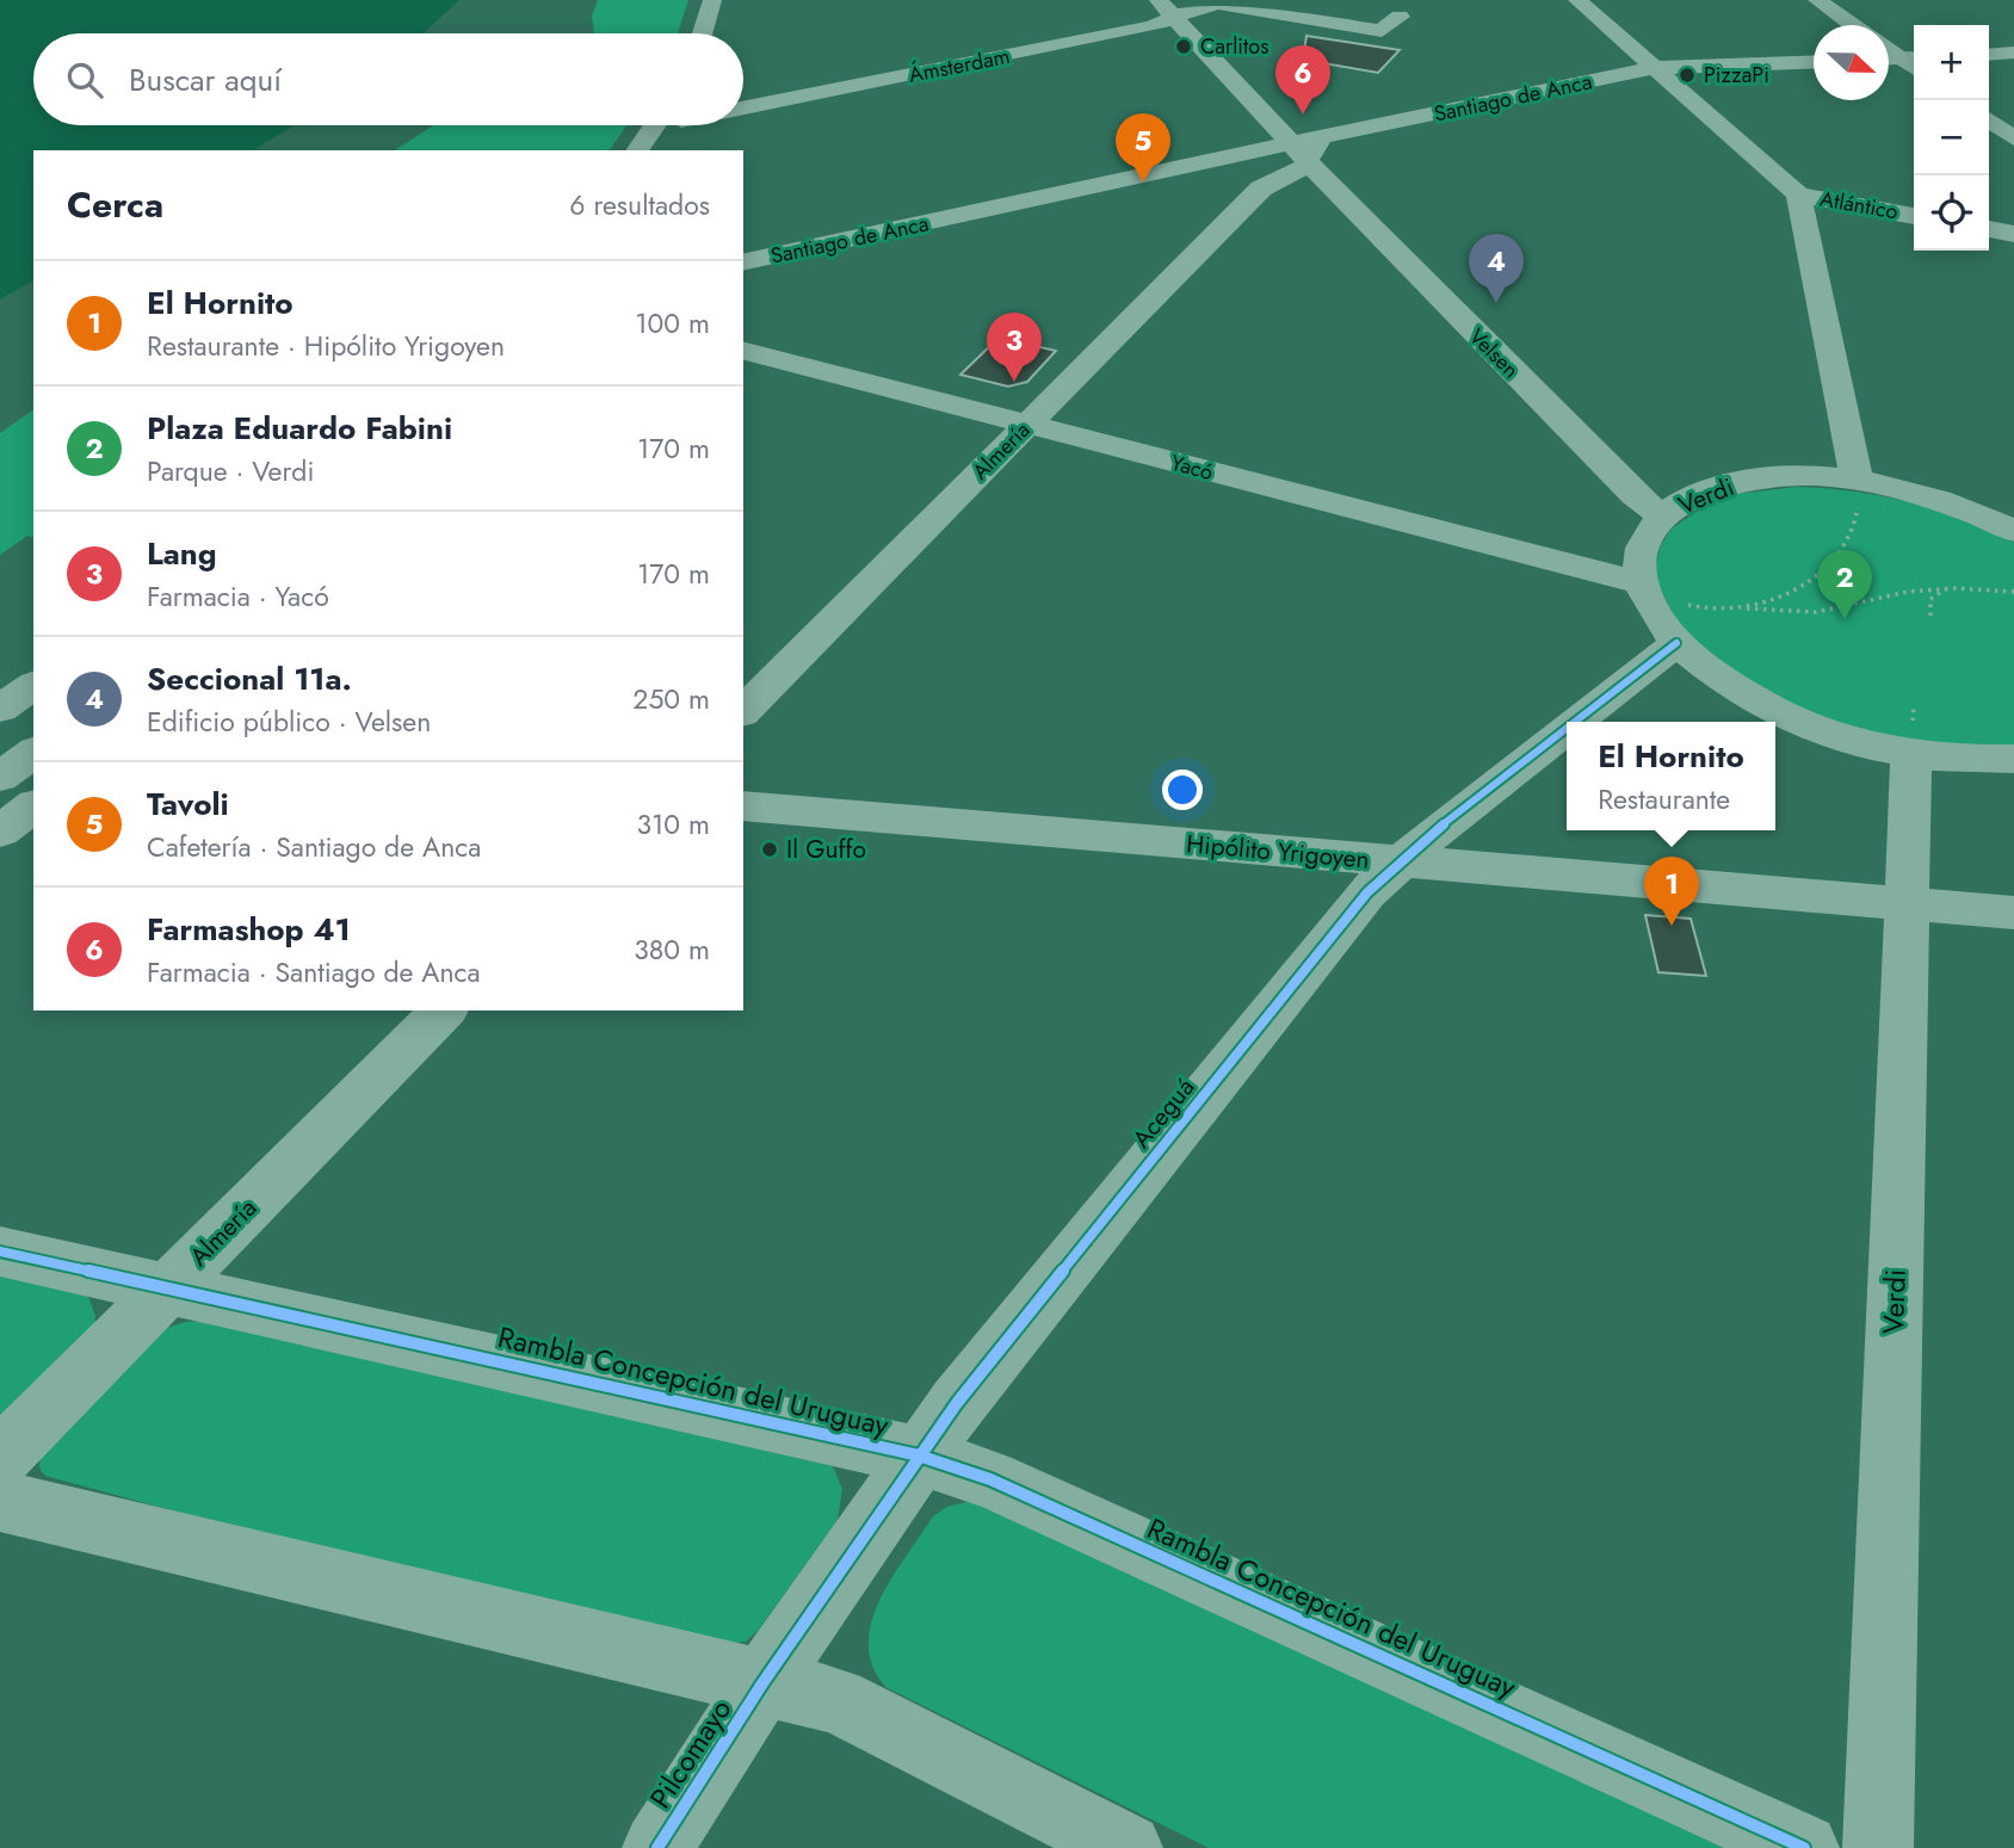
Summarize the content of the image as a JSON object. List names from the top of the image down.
{
  "streets": {
    "street": [
      "Ámsterdam",
      "Santiago de Anca",
      "Atlántico",
      "Velsen",
      "Almería",
      "Yacó",
      "Verdi",
      "Hipólito Yrigoyen",
      "Aceguá",
      "Rambla Concepción del Uruguay",
      "Pilcomayo"
    ]
  },
  "crossings": [
    ["Ámsterdam", "Velsen"],
    ["Santiago de Anca", "Velsen"],
    ["Santiago de Anca", "Almería"],
    ["Velsen", "Almería"],
    ["Velsen", "Verdi"],
    ["Almería", "Yacó"],
    ["Almería", "Rambla Concepción del Uruguay"],
    ["Yacó", "Verdi"],
    ["Verdi", "Hipólito Yrigoyen"],
    ["Hipólito Yrigoyen", "Aceguá"],
    ["Aceguá", "Rambla Concepción del Uruguay"],
    ["Aceguá", "Pilcomayo"]
  ],
  "places": ["Carlitos", "PizzaPi", "Il Guffo"],
  "north": "right",
  "page": {
    "map_buttons": ["+", "−"],
    "search": "Buscar aquí",
    "pins": [
      "6",
      "5",
      "4",
      "3",
      "2",
      "1"
    ],
    "heading": ["Cerca", "6 resultados"],
    "list": [
      {
        "mark": "1",
        "name": "El Hornito",
        "note": "Restaurante · Hipólito Yrigoyen",
        "value": "100 m"
      },
      {
        "mark": "2",
        "name": "Plaza Eduardo Fabini",
        "note": "Parque · Verdi",
        "value": "170 m"
      },
      {
        "mark": "3",
        "name": "Lang",
        "note": "Farmacia · Yacó",
        "value": "170 m"
      },
      {
        "mark": "4",
        "name": "Seccional 11a.",
        "note": "Edificio público · Velsen",
        "value": "250 m"
      },
      {
        "mark": "5",
        "name": "Tavoli",
        "note": "Cafetería · Santiago de Anca",
        "value": "310 m"
      },
      {
        "mark": "6",
        "name": "Farmashop 41",
        "note": "Farmacia · Santiago de Anca",
        "value": "380 m"
      }
    ],
    "popup": ["El Hornito", "Restaurante"]
  }
}
